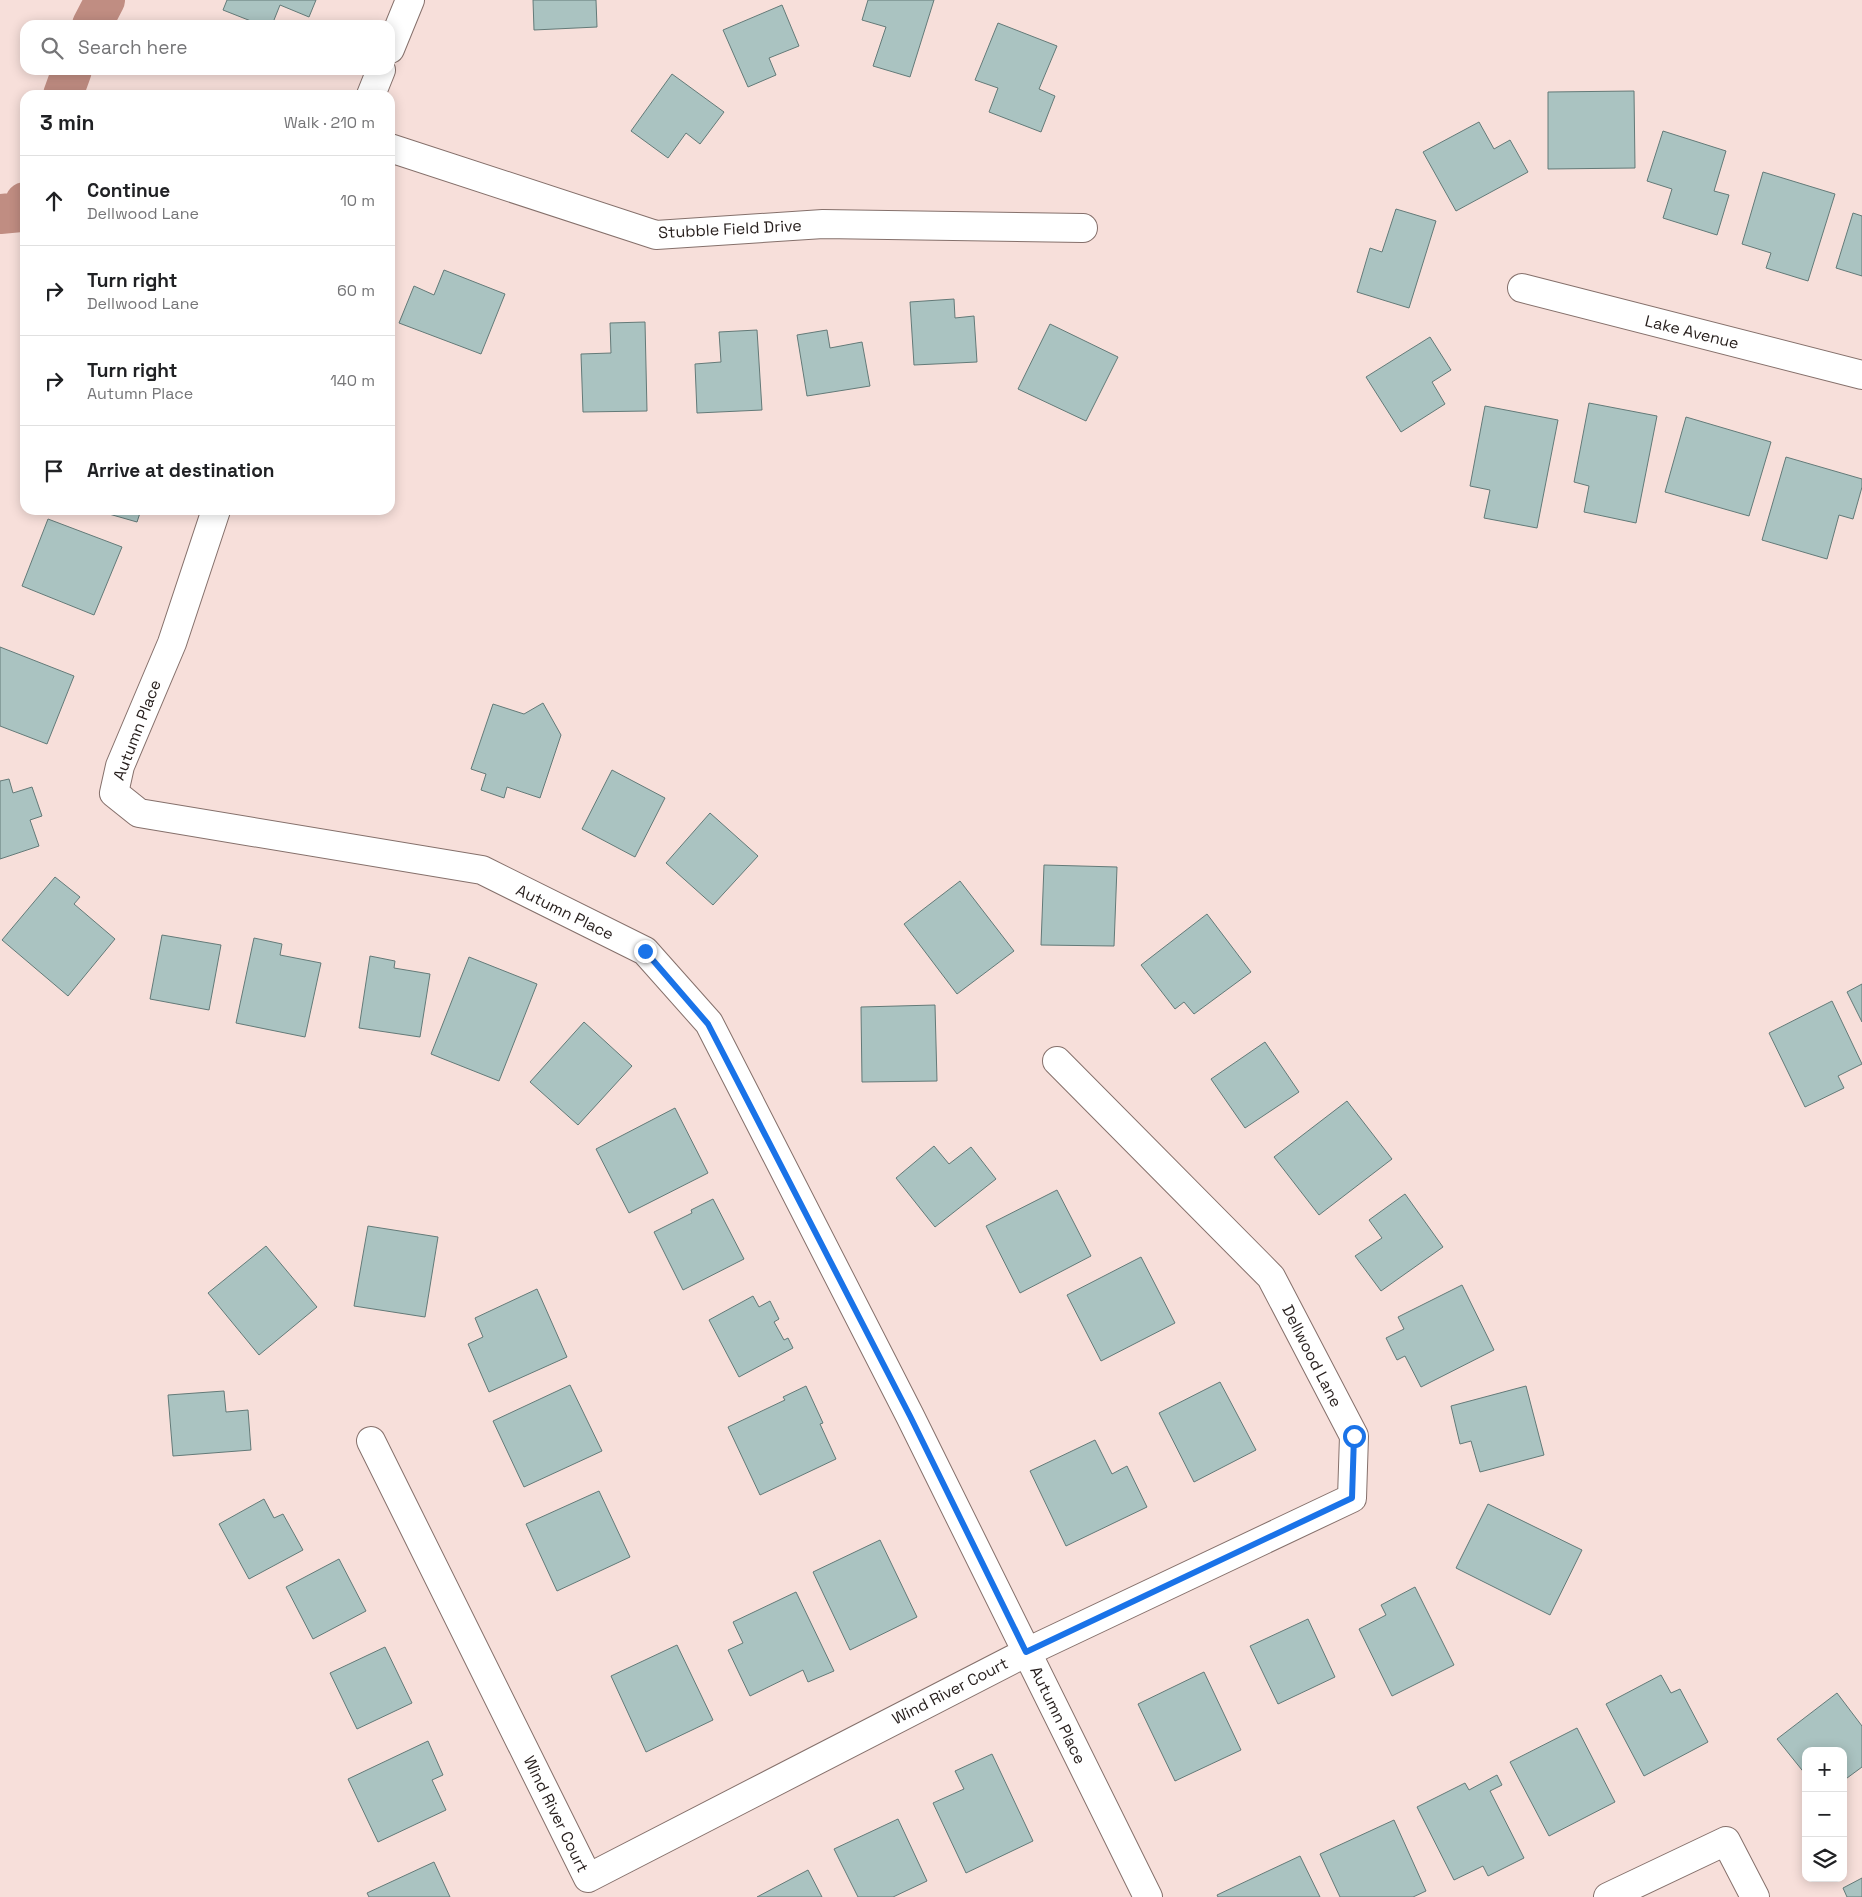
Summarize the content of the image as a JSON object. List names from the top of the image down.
{
  "streets": {
    "street": [
      "Stubble Field Drive",
      "Lake Avenue",
      "Autumn Place",
      "Dellwood Lane",
      "Wind River Court"
    ]
  },
  "crossings": [
    ["Autumn Place", "Dellwood Lane"],
    ["Autumn Place", "Wind River Court"],
    ["Dellwood Lane", "Wind River Court"]
  ],
  "page": {
    "search": "Search here",
    "heading": ["3 min", "Walk · 210 m"],
    "list": [
      ["Continue", "Dellwood Lane", "10 m"],
      ["Turn right", "Dellwood Lane", "60 m"],
      ["Turn right", "Autumn Place", "140 m"],
      "Arrive at destination"
    ],
    "map_buttons": ["+", "−"]
  }
}
